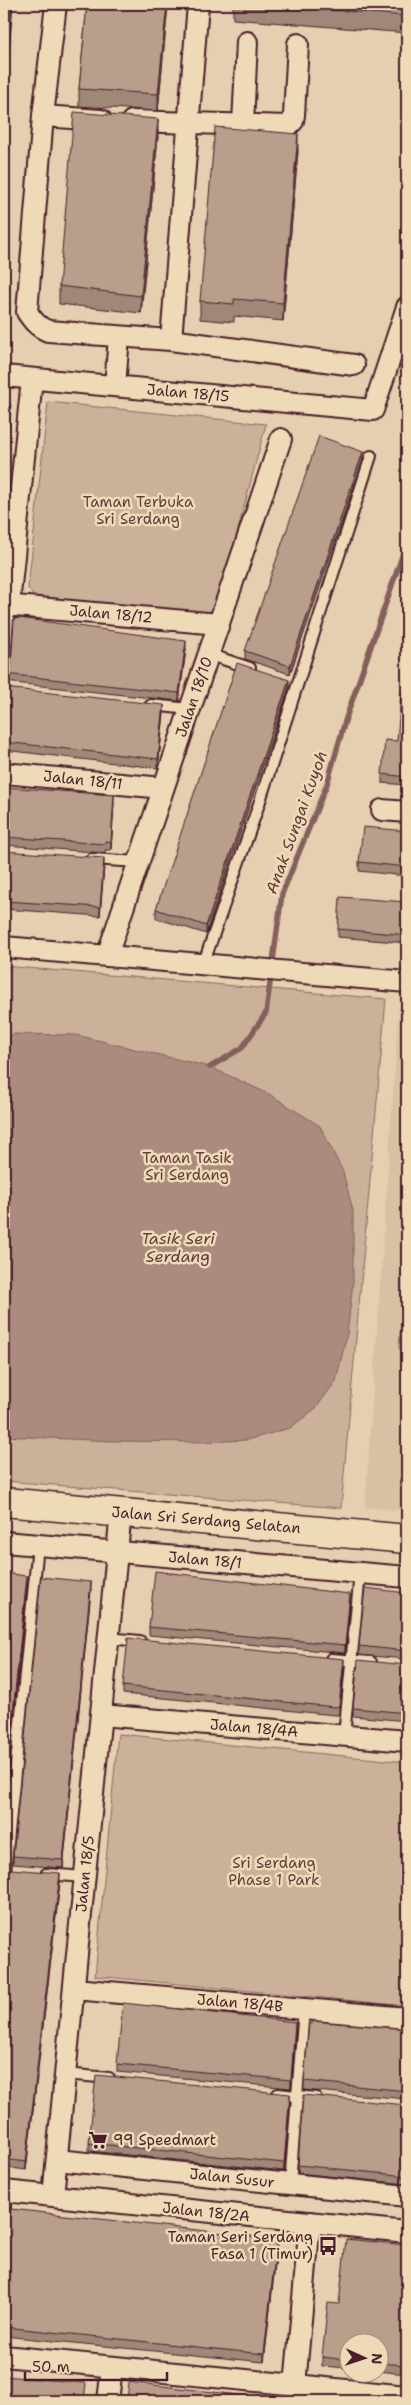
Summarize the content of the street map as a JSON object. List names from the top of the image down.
{
  "streets": {
    "street": [
      "Jalan 18/15",
      "Jalan 18/12",
      "Jalan 18/10",
      "Jalan 18/11",
      "Jalan Sri Serdang Selatan",
      "Jalan 18/1",
      "Jalan 18/4A",
      "Jalan 18/5",
      "Jalan 18/4B",
      "Jalan Susur",
      "Jalan 18/2A"
    ]
  },
  "crossings": [
    ["Jalan 18/12", "Jalan 18/10"],
    ["Jalan 18/10", "Jalan 18/11"],
    ["Jalan Sri Serdang Selatan", "Jalan 18/5"],
    ["Jalan 18/1", "Jalan 18/5"],
    ["Jalan 18/4A", "Jalan 18/5"],
    ["Jalan 18/5", "Jalan 18/4B"],
    ["Jalan 18/5", "Jalan Susur"],
    ["Jalan 18/5", "Jalan 18/2A"]
  ],
  "water": ["Anak Sungai Kuyoh", "Tasik Seri Serdang"],
  "parks": ["Taman Terbuka Sri Serdang", "Taman Tasik Sri Serdang", "Sri Serdang Phase 1 Park"],
  "places": {
    "supermarket": ["99 Speedmart"],
    "bus stop": ["Taman Seri Serdang Fasa 1 (Timur)"]
  },
  "scale_bar": "50 m",
  "north": "right"
}
